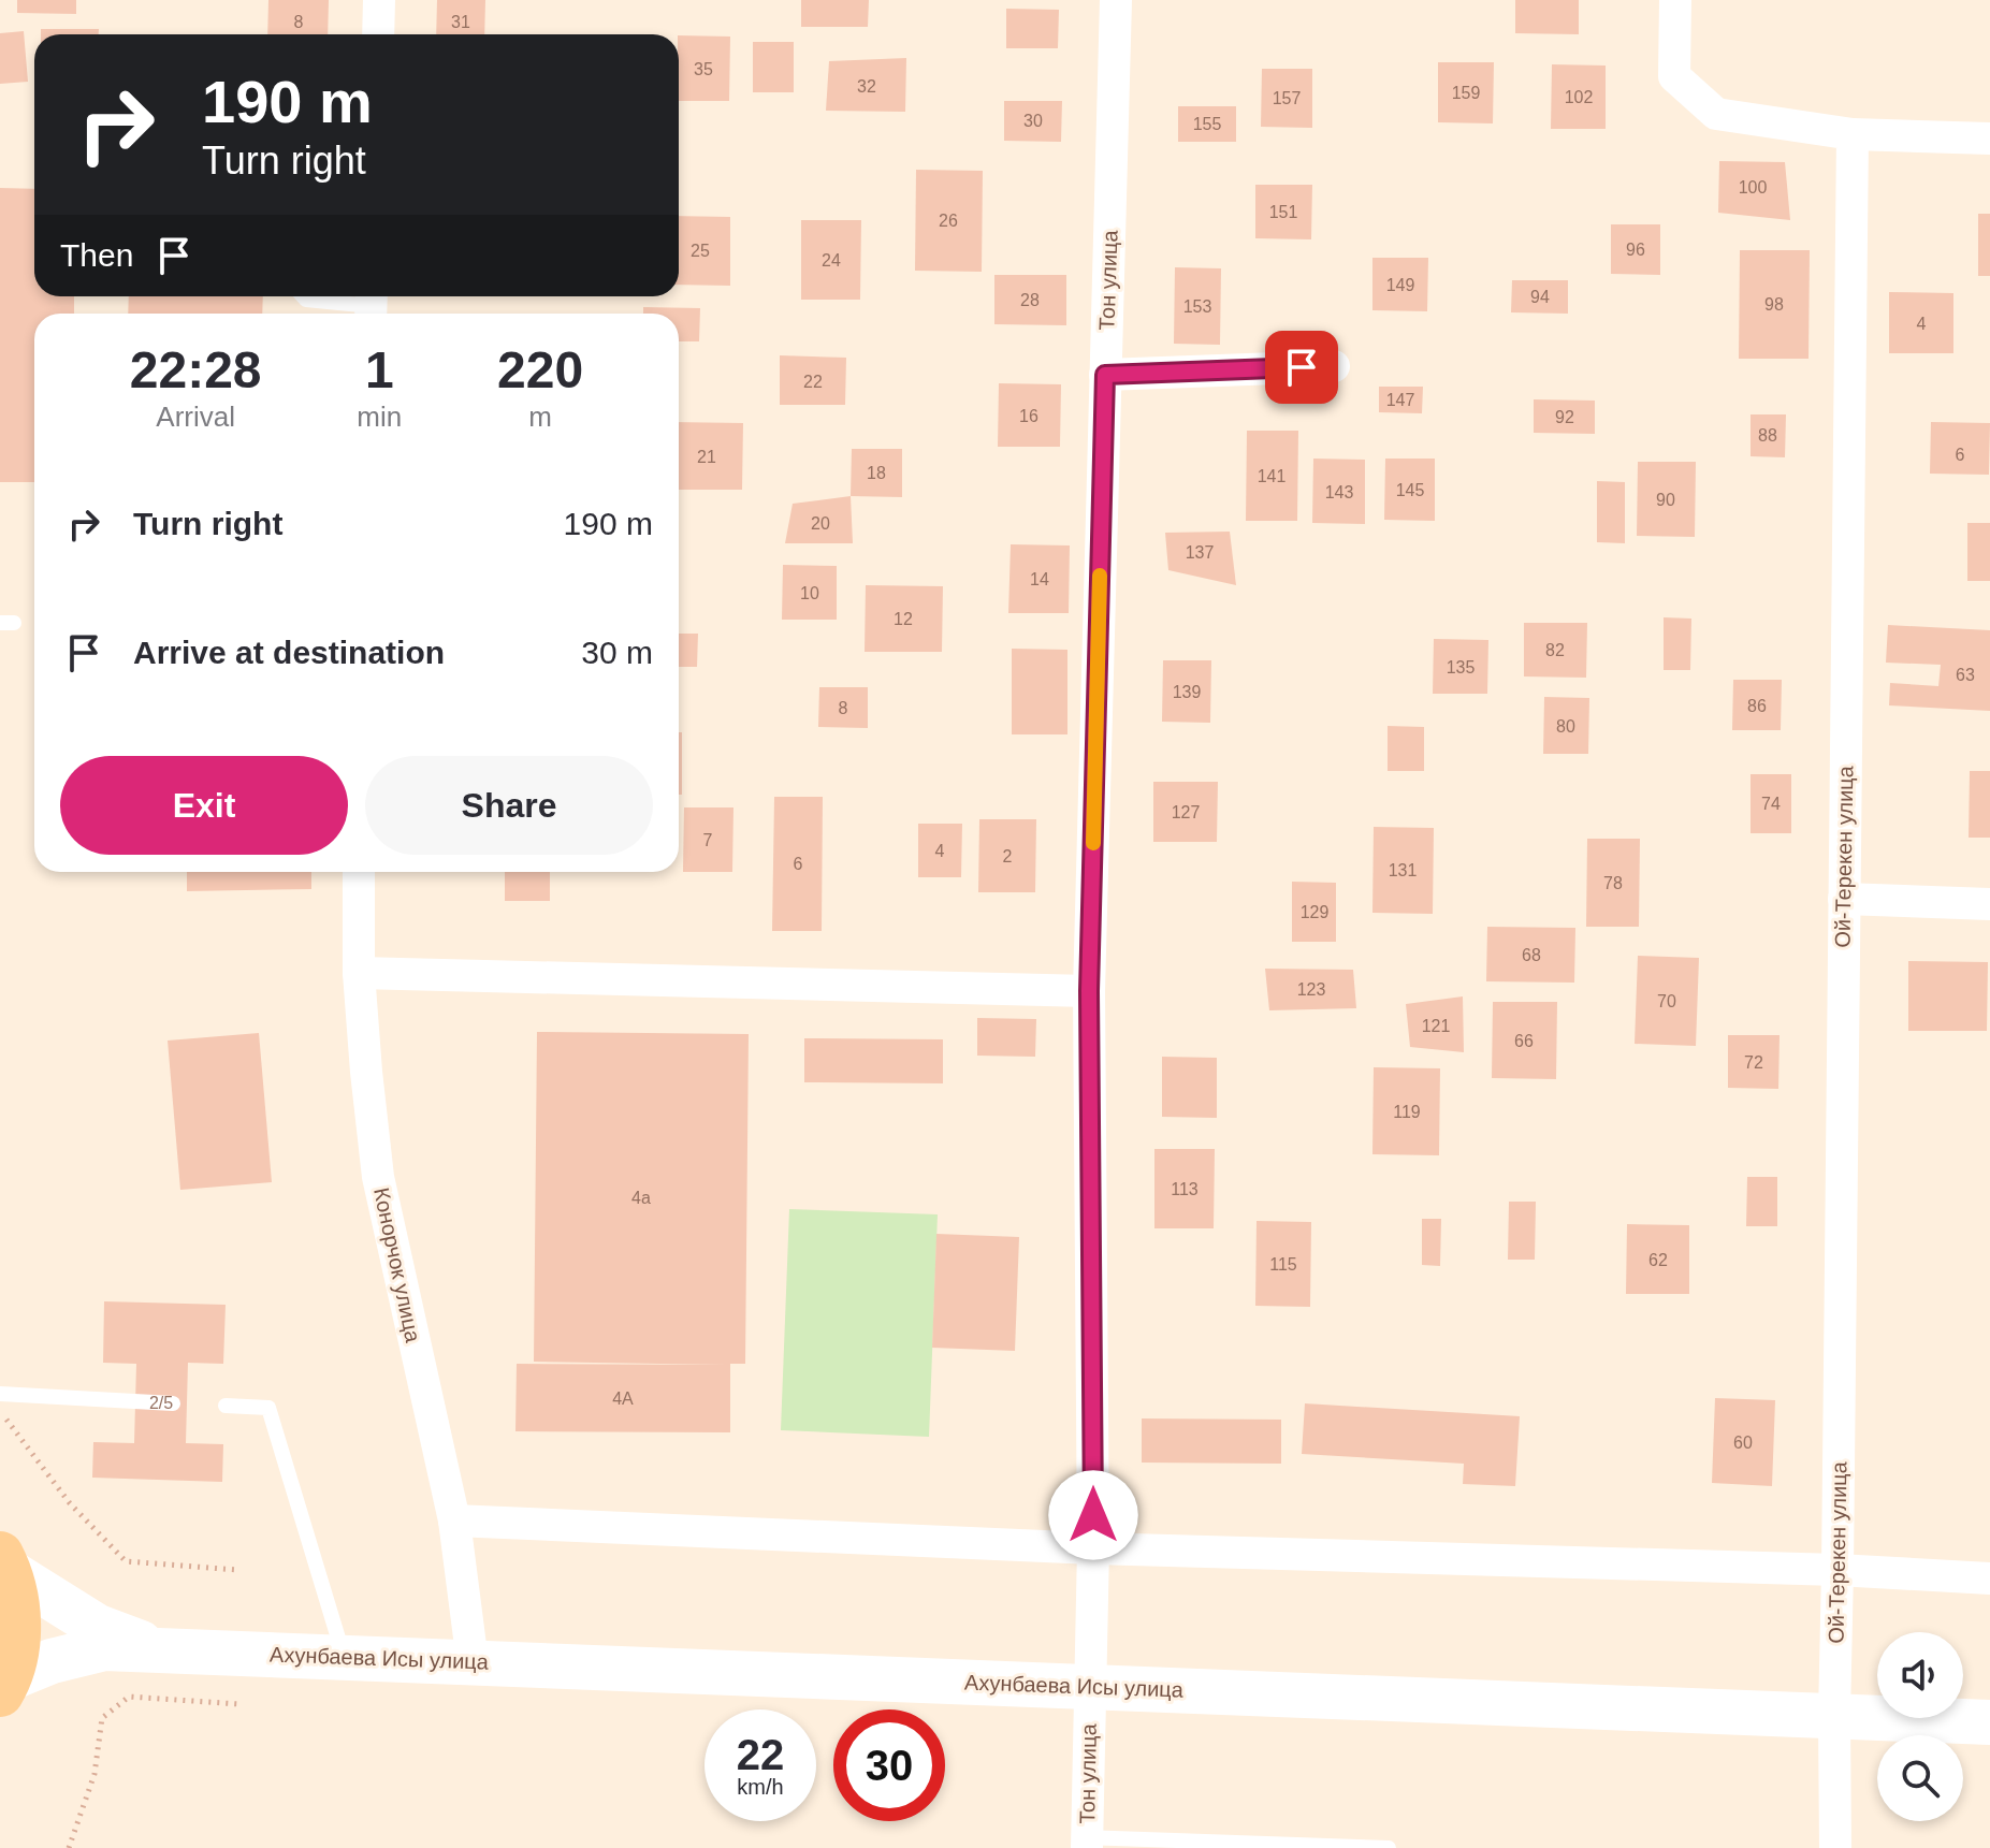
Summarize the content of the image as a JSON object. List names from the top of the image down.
{
  "streets": {
    "main road": ["Ахунбаева Исы улица"],
    "street": ["Тон улица", "Ой-Терекен улица", "Конорчок улица"]
  },
  "crossings": [
    ["Тон улица", "Ахунбаева Исы улица"],
    ["Ой-Терекен улица", "Ахунбаева Исы улица"],
    ["Конорчок улица", "Ахунбаева Исы улица"]
  ],
  "house_numbers": [
    "8",
    "31",
    "35",
    "32",
    "159",
    "102",
    "157",
    "30",
    "155",
    "100",
    "151",
    "26",
    "96",
    "25",
    "24",
    "149",
    "94",
    "28",
    "98",
    "153",
    "4",
    "22",
    "147",
    "16",
    "92",
    "88",
    "6",
    "21",
    "18",
    "141",
    "145",
    "143",
    "90",
    "20",
    "137",
    "14",
    "10",
    "12",
    "82",
    "135",
    "63",
    "139",
    "86",
    "8",
    "80",
    "74",
    "127",
    "7",
    "4",
    "2",
    "6",
    "131",
    "78",
    "129",
    "68",
    "123",
    "70",
    "121",
    "66",
    "72",
    "119",
    "113",
    "4а",
    "62",
    "115",
    "4А",
    "2/5",
    "60"
  ],
  "page": {
    "turn": ["190 m", "Turn right"],
    "then": "Then",
    "eta": [
      "22:28",
      "Arrival",
      "1",
      "min",
      "220",
      "m"
    ],
    "list": [
      {
        "name": "Turn right",
        "value": "190 m"
      },
      {
        "name": "Arrive at destination",
        "value": "30 m"
      }
    ],
    "buttons": ["Exit", "Share"],
    "speed": "22 km/h",
    "limit": "30"
  }
}
